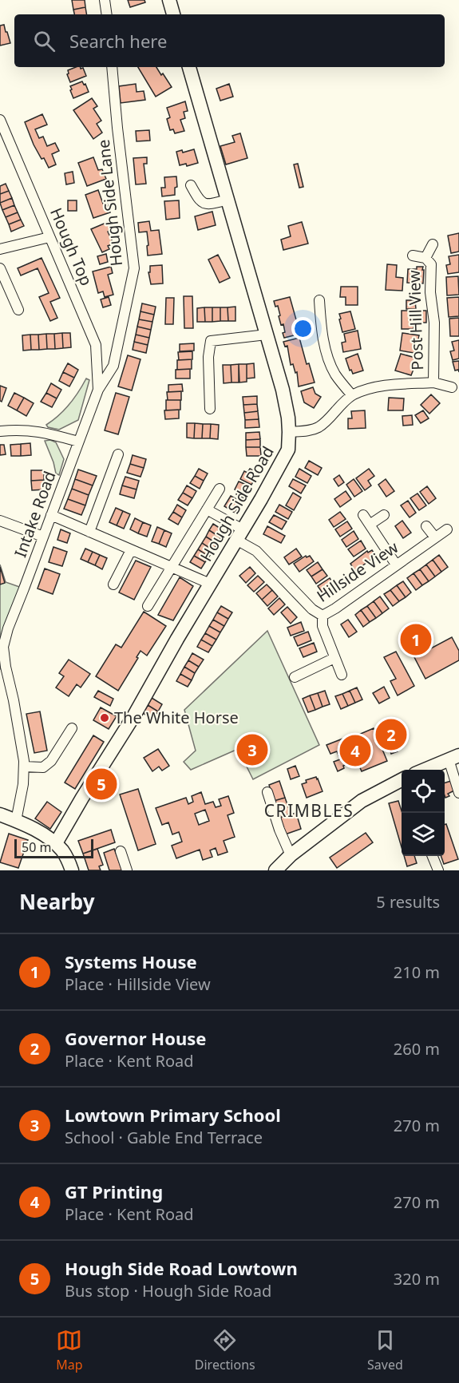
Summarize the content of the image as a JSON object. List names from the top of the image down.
{
  "streets": {
    "main road": ["Hough Side Road"],
    "street": [
      "Hough Side Lane",
      "Hough Top",
      "Post Hill View",
      "Intake Road",
      "Hillside View"
    ]
  },
  "crossings": [
    ["Hough Side Lane", "Hough Top"],
    ["Hough Side Lane", "Intake Road"],
    ["Hough Top", "Intake Road"],
    ["Post Hill View", "Hough Side Road"],
    ["Hough Side Road", "Hillside View"]
  ],
  "districts": ["CRIMBLES"],
  "places": ["The White Horse"],
  "scale_bar": "50 m",
  "page": {
    "search": "Search here",
    "pins": [
      "1",
      "2",
      "3",
      "4",
      "5"
    ],
    "scale": "50 m",
    "heading": ["Nearby", "5 results"],
    "list": [
      {
        "mark": "1",
        "name": "Systems House",
        "note": "Place · Hillside View",
        "value": "210 m"
      },
      {
        "mark": "2",
        "name": "Governor House",
        "note": "Place · Kent Road",
        "value": "260 m"
      },
      {
        "mark": "3",
        "name": "Lowtown Primary School",
        "note": "School · Gable End Terrace",
        "value": "270 m"
      },
      {
        "mark": "4",
        "name": "GT Printing",
        "note": "Place · Kent Road",
        "value": "270 m"
      },
      {
        "mark": "5",
        "name": "Hough Side Road Lowtown",
        "note": "Bus stop · Hough Side Road",
        "value": "320 m"
      }
    ],
    "nav": ["Map", "Directions", "Saved"]
  }
}
